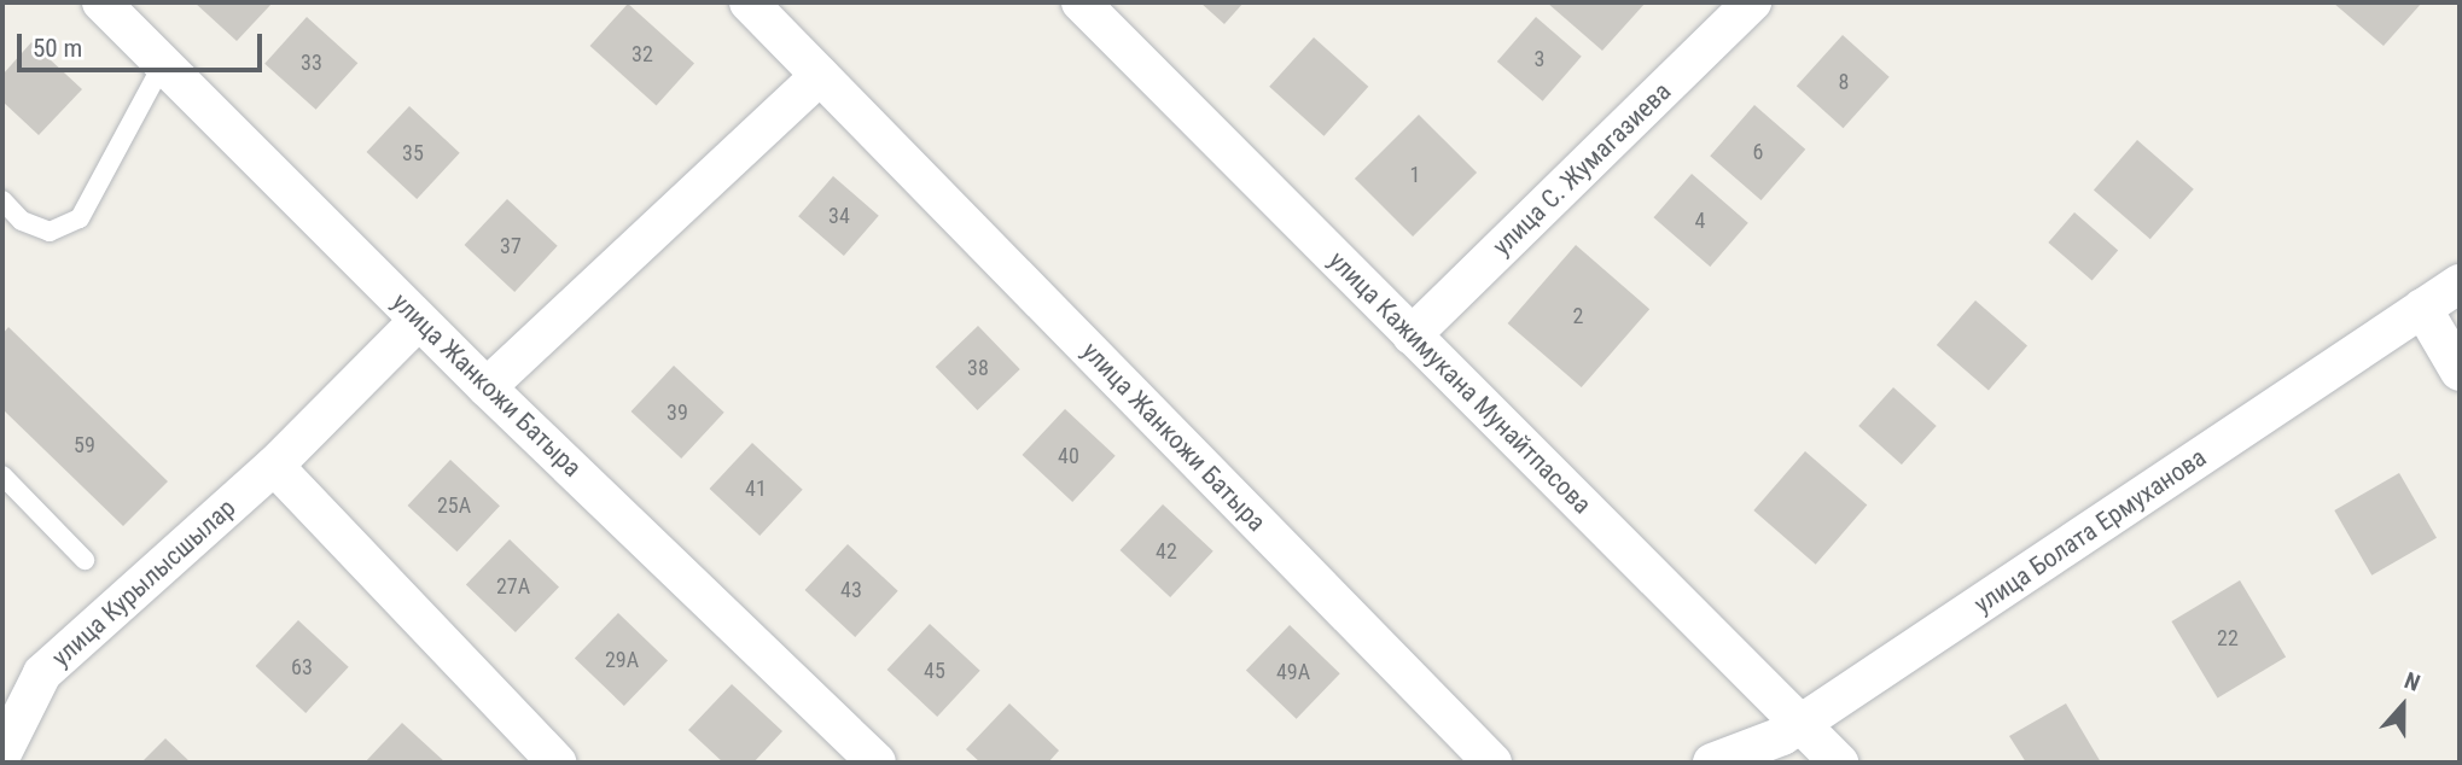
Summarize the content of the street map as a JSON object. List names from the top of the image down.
{
  "streets": {
    "street": [
      "улица С. Жумагазиева",
      "улица Кажимукана Мунайтпасова",
      "улица Жанкожи Батыра",
      "улица Болата Ермуханова",
      "улица Курылысшылар"
    ]
  },
  "crossings": [
    ["улица С. Жумагазиева", "улица Кажимукана Мунайтпасова"],
    ["улица Кажимукана Мунайтпасова", "улица Болата Ермуханова"],
    ["улица Жанкожи Батыра", "улица Курылысшылар"]
  ],
  "house_numbers": [
    "32",
    "3",
    "33",
    "8",
    "6",
    "35",
    "1",
    "34",
    "4",
    "37",
    "2",
    "38",
    "39",
    "59",
    "40",
    "41",
    "25А",
    "42",
    "27А",
    "43",
    "22",
    "29А",
    "63",
    "45",
    "49А"
  ],
  "scale_bar": "50 m",
  "north": "top"
}
